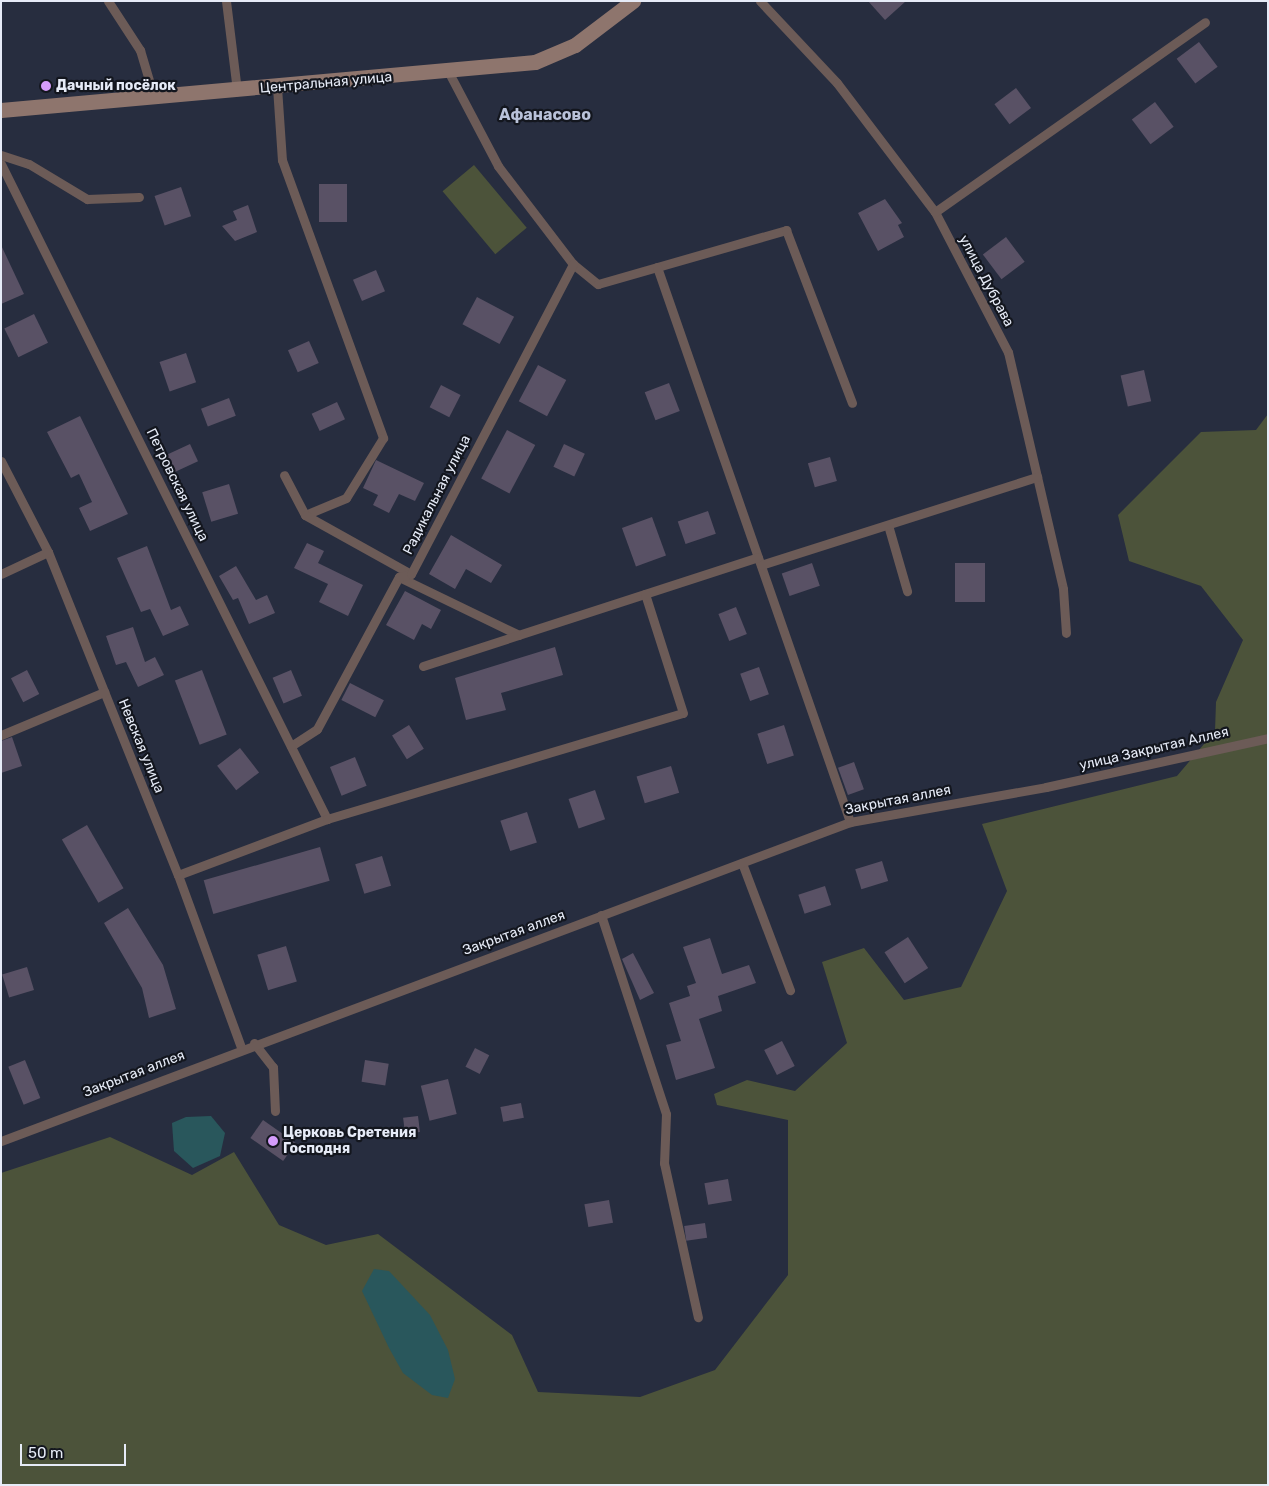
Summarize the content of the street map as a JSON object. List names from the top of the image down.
{
  "streets": {
    "street": ["Центральная улица"],
    "lane": [
      "улица Дубрава",
      "Петровская улица",
      "Радикальная улица",
      "Невская улица",
      "улица Закрытая Аллея",
      "Закрытая аллея"
    ]
  },
  "crossings": [
    ["Невская улица", "Закрытая аллея"],
    ["улица Закрытая Аллея", "Закрытая аллея"]
  ],
  "districts": ["Афанасово"],
  "places": ["Дачный посёлок", "Церковь Сретения Господня"],
  "scale_bar": "50 m"
}
